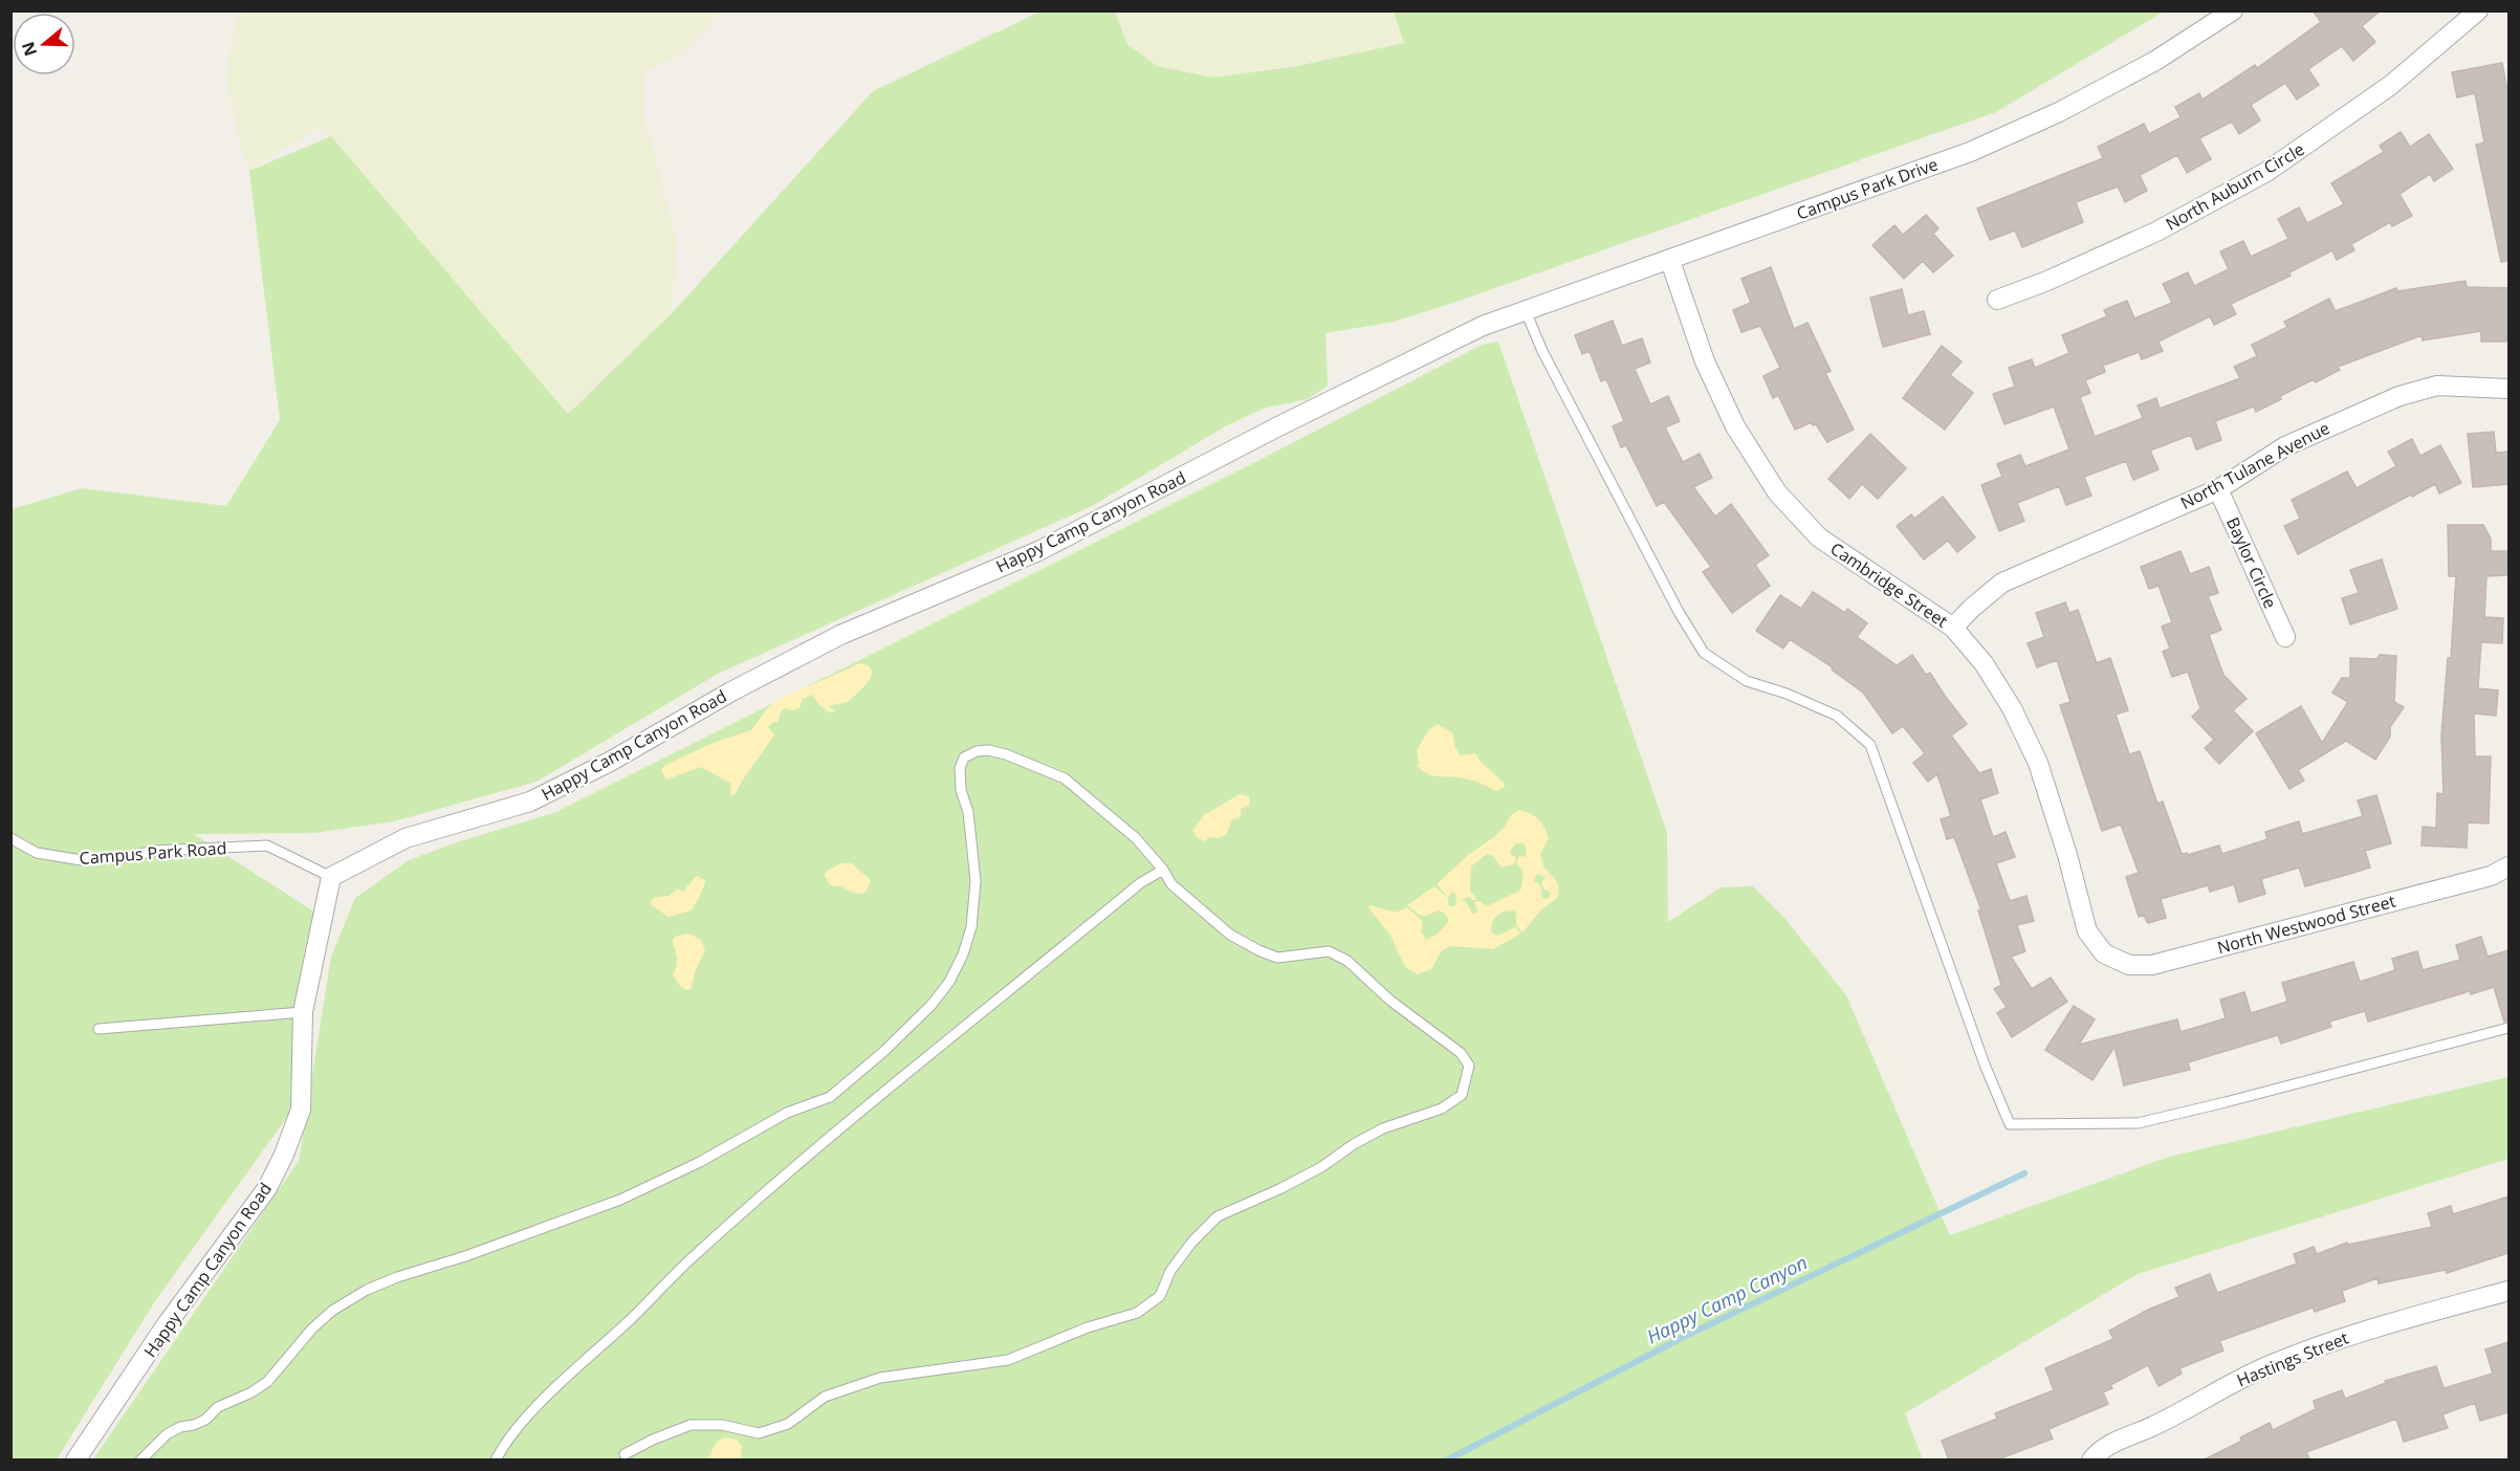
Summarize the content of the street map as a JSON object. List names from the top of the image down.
{
  "streets": {
    "street": [
      "North Auburn Circle",
      "Campus Park Drive",
      "North Tulane Avenue",
      "Happy Camp Canyon Road",
      "Baylor Circle",
      "Cambridge Street",
      "North Westwood Street",
      "Hastings Street"
    ],
    "lane": ["Campus Park Road"]
  },
  "crossings": [
    ["Campus Park Drive", "Happy Camp Canyon Road"],
    ["Campus Park Drive", "Cambridge Street"],
    ["North Tulane Avenue", "Baylor Circle"],
    ["North Tulane Avenue", "Cambridge Street"],
    ["Happy Camp Canyon Road", "Campus Park Road"],
    ["Cambridge Street", "North Westwood Street"]
  ],
  "water": ["Happy Camp Canyon"],
  "north": "left"
}
